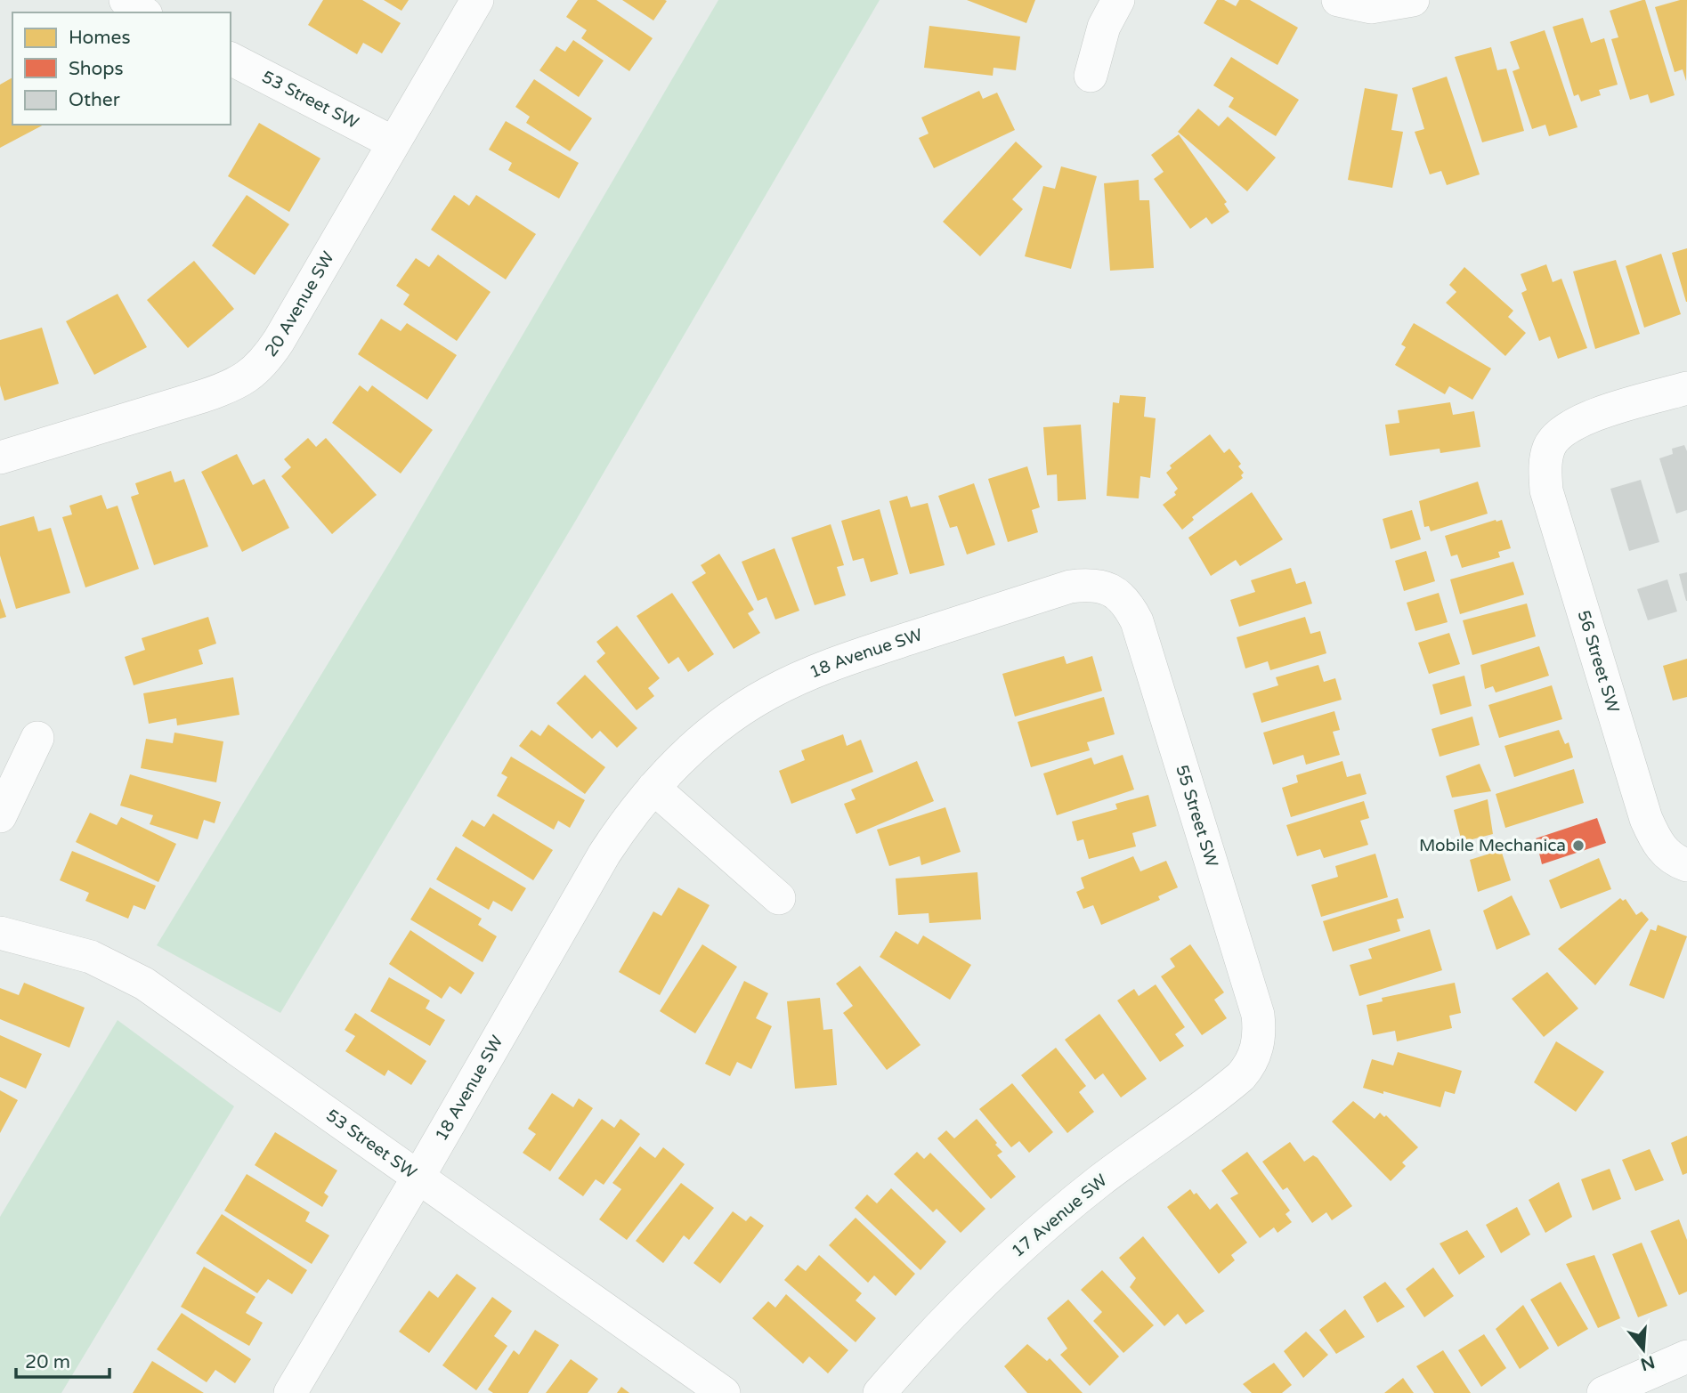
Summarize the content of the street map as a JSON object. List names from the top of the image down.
{
  "streets": {
    "street": [
      "53 Street SW",
      "20 Avenue SW",
      "18 Avenue SW",
      "56 Street SW",
      "55 Street SW",
      "17 Avenue SW"
    ]
  },
  "crossings": [
    ["53 Street SW", "20 Avenue SW"],
    ["53 Street SW", "18 Avenue SW"],
    ["18 Avenue SW", "55 Street SW"],
    ["55 Street SW", "17 Avenue SW"]
  ],
  "places": ["Mobile Mechanica"],
  "legend": ["Homes", "Shops", "Other"],
  "scale_bar": "20 m",
  "north": "bottom"
}
